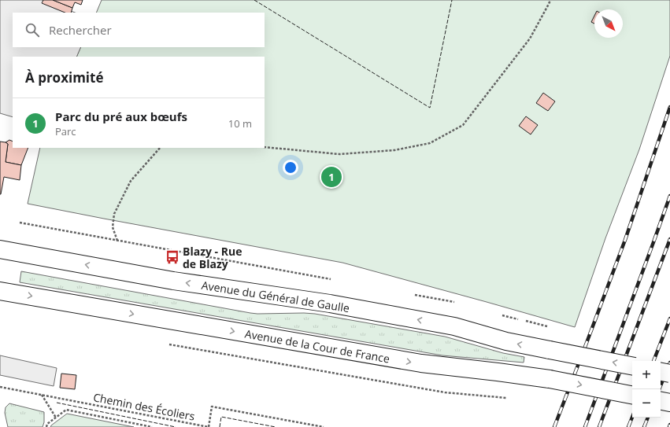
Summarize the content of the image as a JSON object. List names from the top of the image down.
{
  "streets": {
    "main road": ["Avenue du Général de Gaulle", "Avenue de la Cour de France"],
    "path": ["Chemin des Écoliers"]
  },
  "one_way": ["Avenue du Général de Gaulle", "Avenue de la Cour de France"],
  "places": {
    "bus stop": ["Blazy - Rue de Blazy"]
  },
  "north": "bottom right",
  "page": {
    "search": "Rechercher",
    "heading": "À proximité",
    "list": [
      {
        "mark": "1",
        "name": "Parc du pré aux bœufs",
        "note": "Parc",
        "value": "10 m"
      }
    ],
    "pins": "1",
    "map_buttons": ["+", "−"]
  }
}
